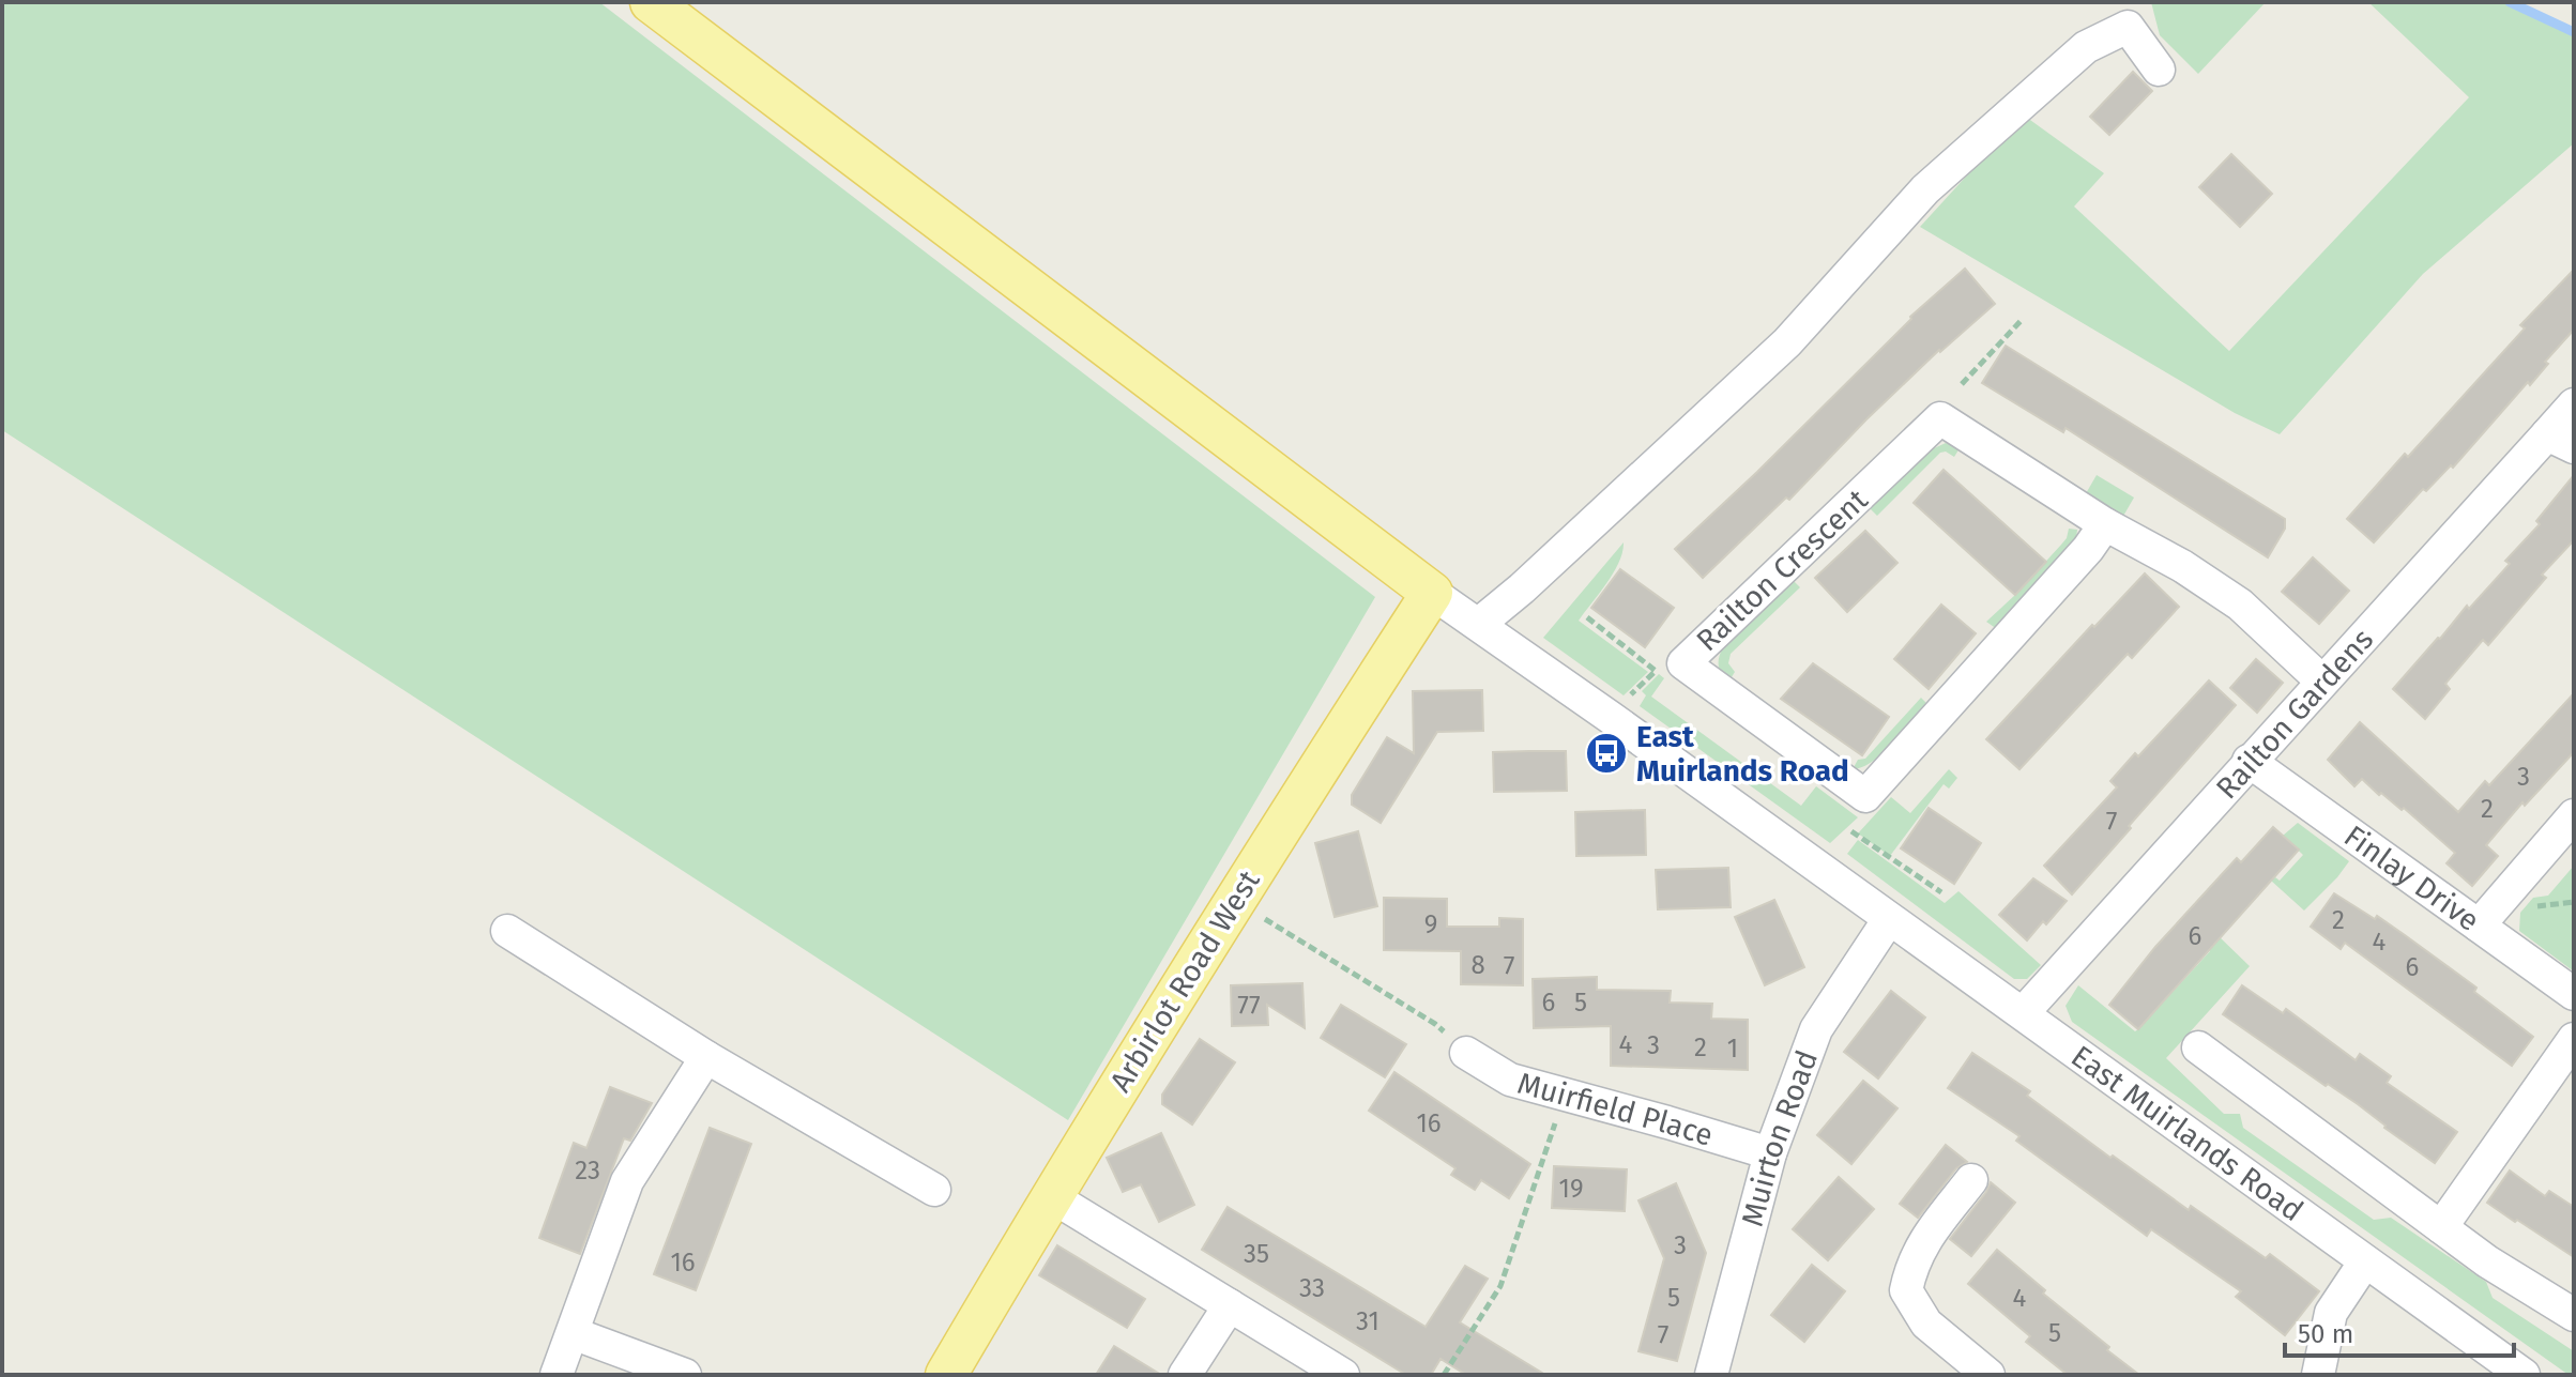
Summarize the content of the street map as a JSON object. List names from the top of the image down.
{
  "streets": {
    "main road": ["Arbirlot Road West"],
    "street": [
      "Railton Crescent",
      "Railton Gardens",
      "Finlay Drive",
      "Muirfield Place",
      "East Muirlands Road",
      "Muirton Road"
    ]
  },
  "crossings": [
    ["Railton Crescent", "Railton Gardens"],
    ["Railton Gardens", "Finlay Drive"],
    ["Railton Gardens", "East Muirlands Road"],
    ["Arbirlot Road West", "East Muirlands Road"],
    ["Muirfield Place", "Muirton Road"],
    ["East Muirlands Road", "Muirton Road"]
  ],
  "places": {
    "bus stop": ["East Muirlands Road"]
  },
  "house_numbers": [
    "3",
    "2",
    "7",
    "2",
    "9",
    "6",
    "4",
    "8",
    "7",
    "6",
    "6",
    "5",
    "77",
    "4",
    "3",
    "2",
    "1",
    "16",
    "23",
    "19",
    "3",
    "35",
    "16",
    "33",
    "5",
    "4",
    "31",
    "5",
    "7"
  ],
  "scale_bar": "50 m"
}
